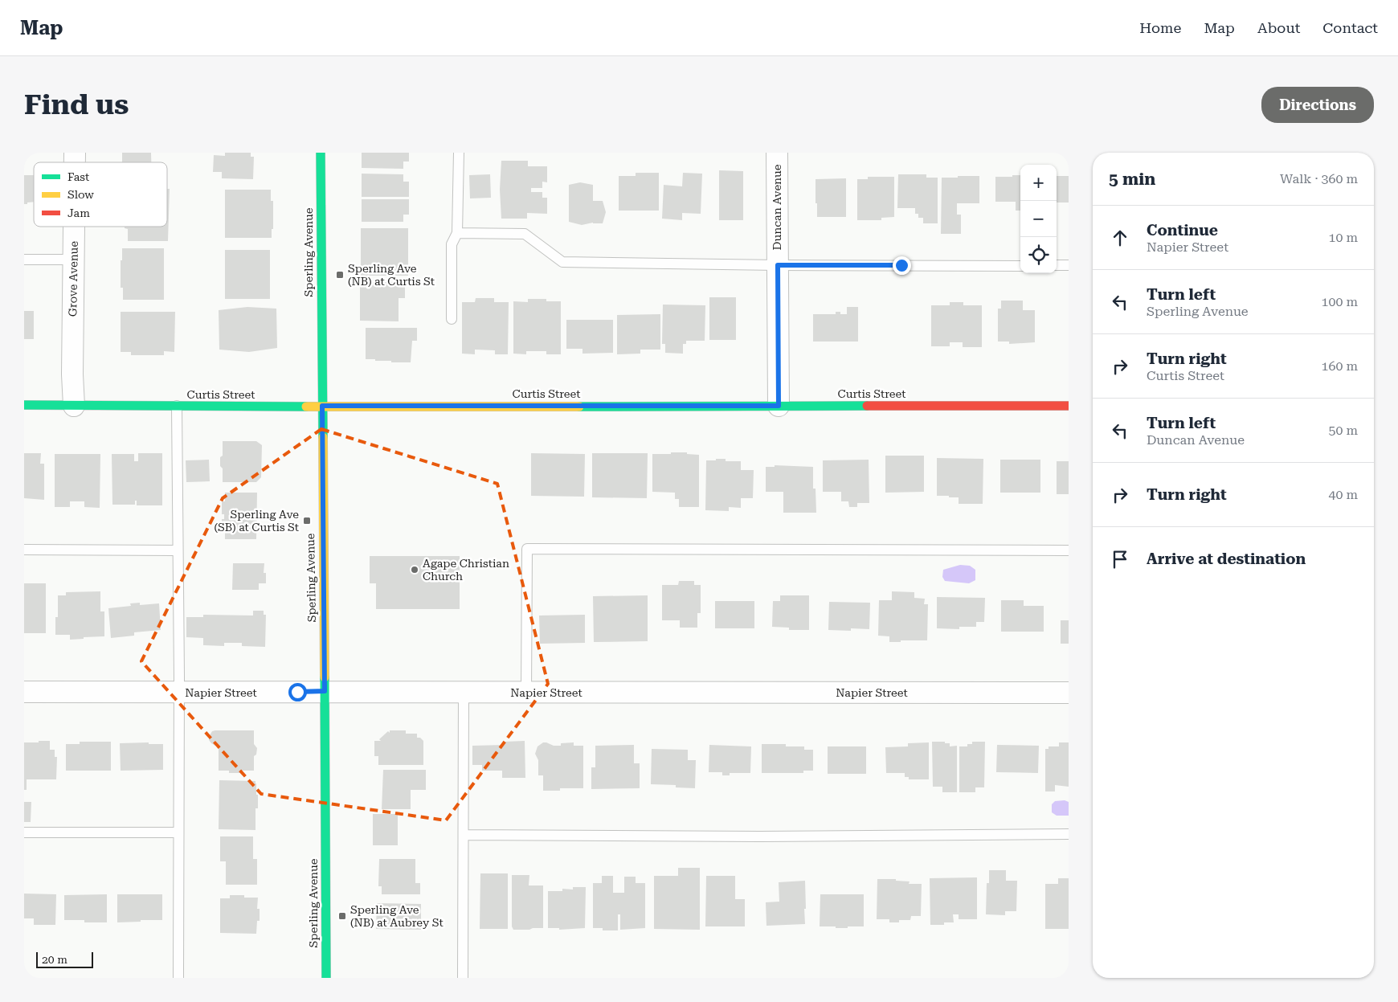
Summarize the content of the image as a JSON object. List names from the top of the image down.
{
  "streets": {
    "street": [
      "Duncan Avenue",
      "Sperling Avenue",
      "Grove Avenue",
      "Curtis Street",
      "Napier Street"
    ]
  },
  "crossings": [
    ["Duncan Avenue", "Curtis Street"],
    ["Sperling Avenue", "Curtis Street"],
    ["Sperling Avenue", "Napier Street"],
    ["Grove Avenue", "Curtis Street"]
  ],
  "places": {
    "transit": ["Sperling Ave (NB) at Curtis St", "Sperling Ave (SB) at Curtis St", "Sperling Ave (NB) at Aubrey St"],
    "other": ["Agape Christian Church"]
  },
  "legend": ["Fast", "Slow", "Jam"],
  "scale_bar": "20 m",
  "page": {
    "header": "Map",
    "nav": [
      "Home",
      "Map",
      "About",
      "Contact"
    ],
    "buttons": "Directions",
    "title": "Find us",
    "heading": ["5 min", "Walk · 360 m"],
    "map_buttons": ["+", "−"],
    "list": [
      ["Continue", "Napier Street", "10 m"],
      ["Turn left", "Sperling Avenue", "100 m"],
      ["Turn right", "Curtis Street", "160 m"],
      ["Turn left", "Duncan Avenue", "50 m"],
      ["Turn right", "40 m"],
      "Arrive at destination"
    ],
    "scale": "20 m"
  }
}
